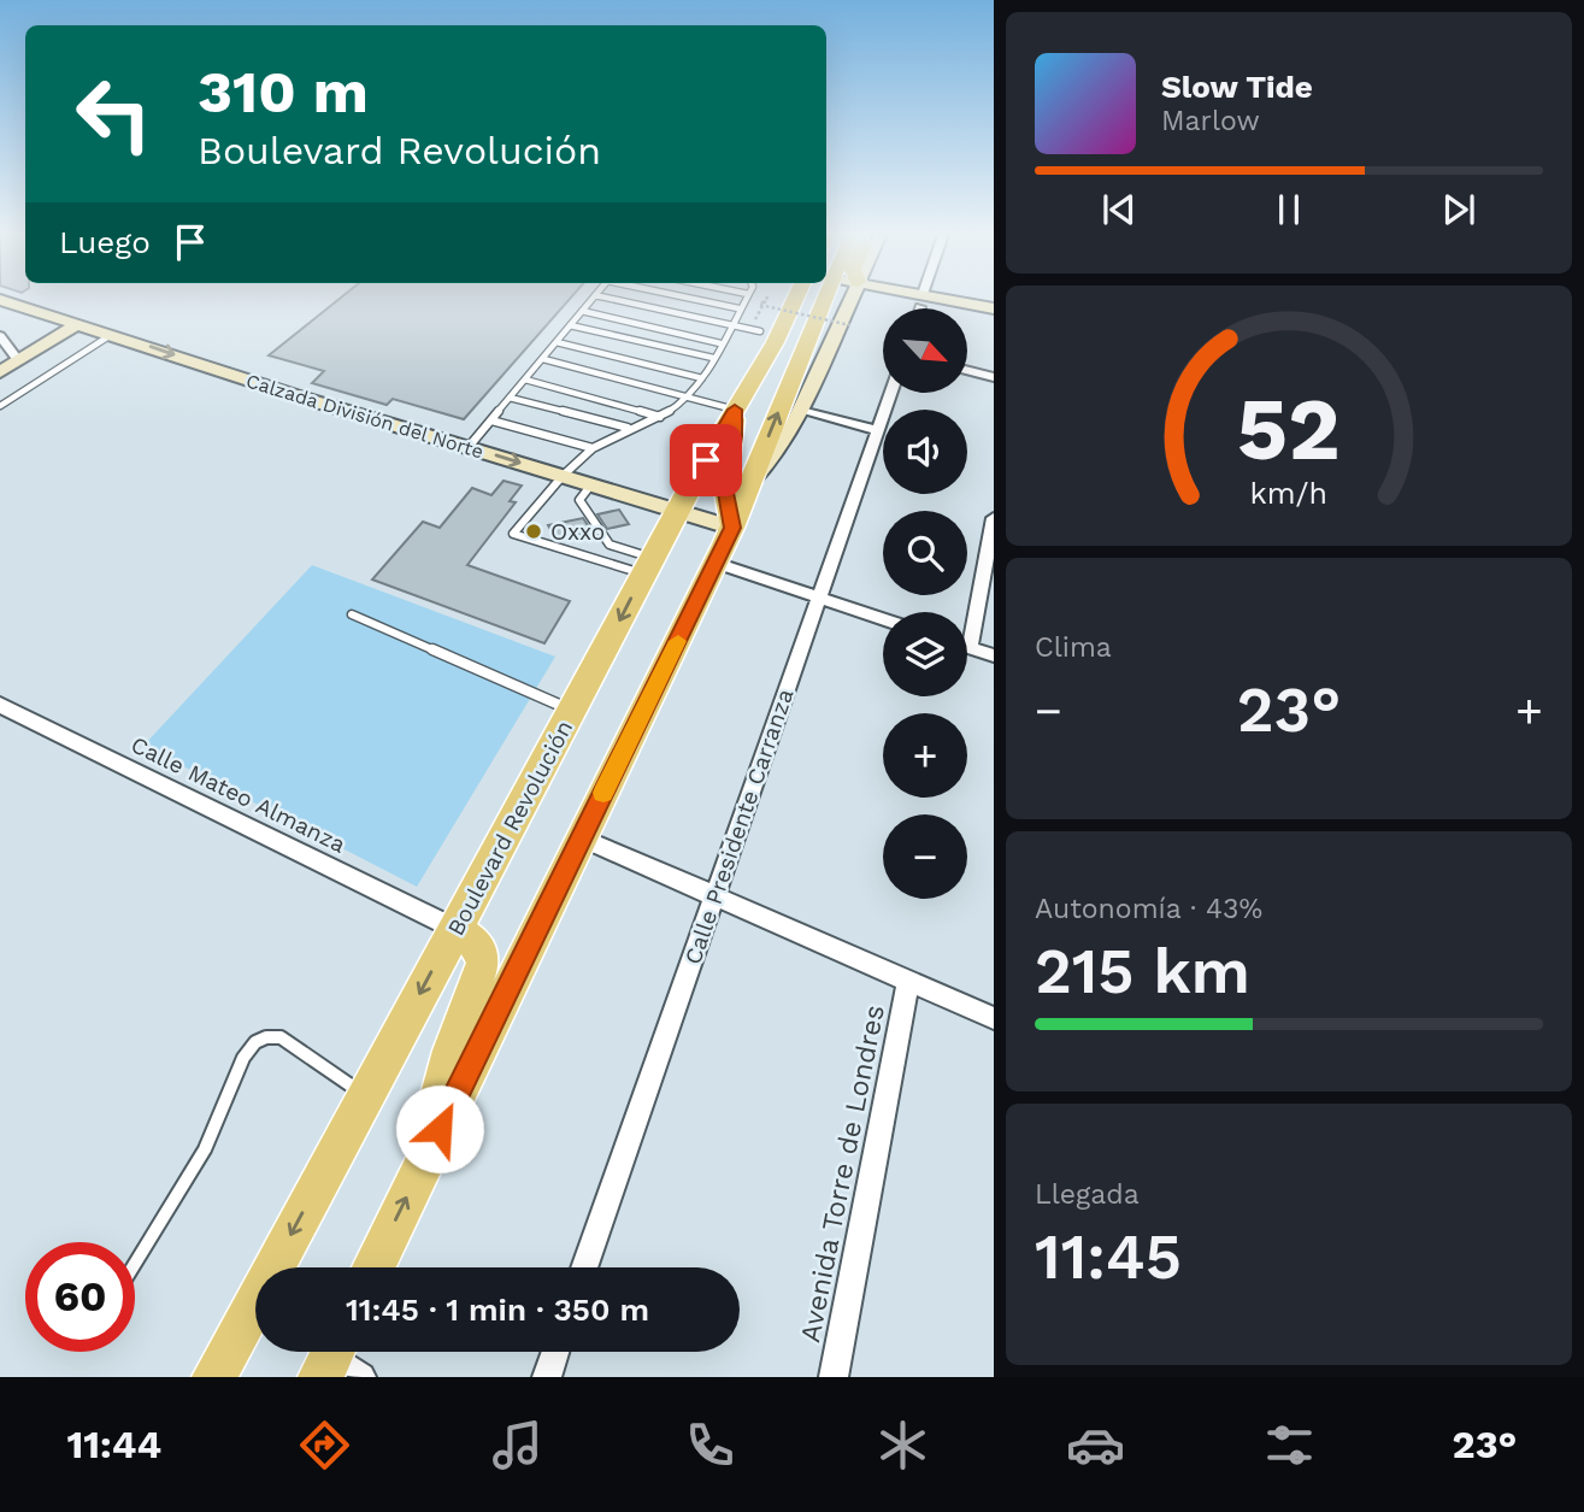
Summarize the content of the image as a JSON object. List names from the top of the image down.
{
  "streets": {
    "main road": ["Calzada División del Norte", "Boulevard Revolución"],
    "street": ["Calle Mateo Almanza", "Calle Presidente Carranza", "Avenida Torre de Londres"]
  },
  "crossings": [
    ["Calzada División del Norte", "Boulevard Revolución"],
    ["Calle Mateo Almanza", "Boulevard Revolución"]
  ],
  "one_way": ["Calzada División del Norte"],
  "places": ["Oxxo"],
  "north": "bottom right",
  "page": {
    "turn": ["310 m", "Boulevard Revolución"],
    "song": ["Slow Tide", "Marlow"],
    "then": "Luego",
    "map_buttons": ["+", "−"],
    "tile": [
      "Clima",
      ["Autonomía · 43%", "215 km"],
      ["Llegada", "11:45"]
    ],
    "heat": ["−", "23°", "+"],
    "limit": "60",
    "trip": "11:45 · 1 min · 350 m",
    "tabs": ["11:44", "23°"],
    "gauge": ["52", "km/h"]
  }
}
